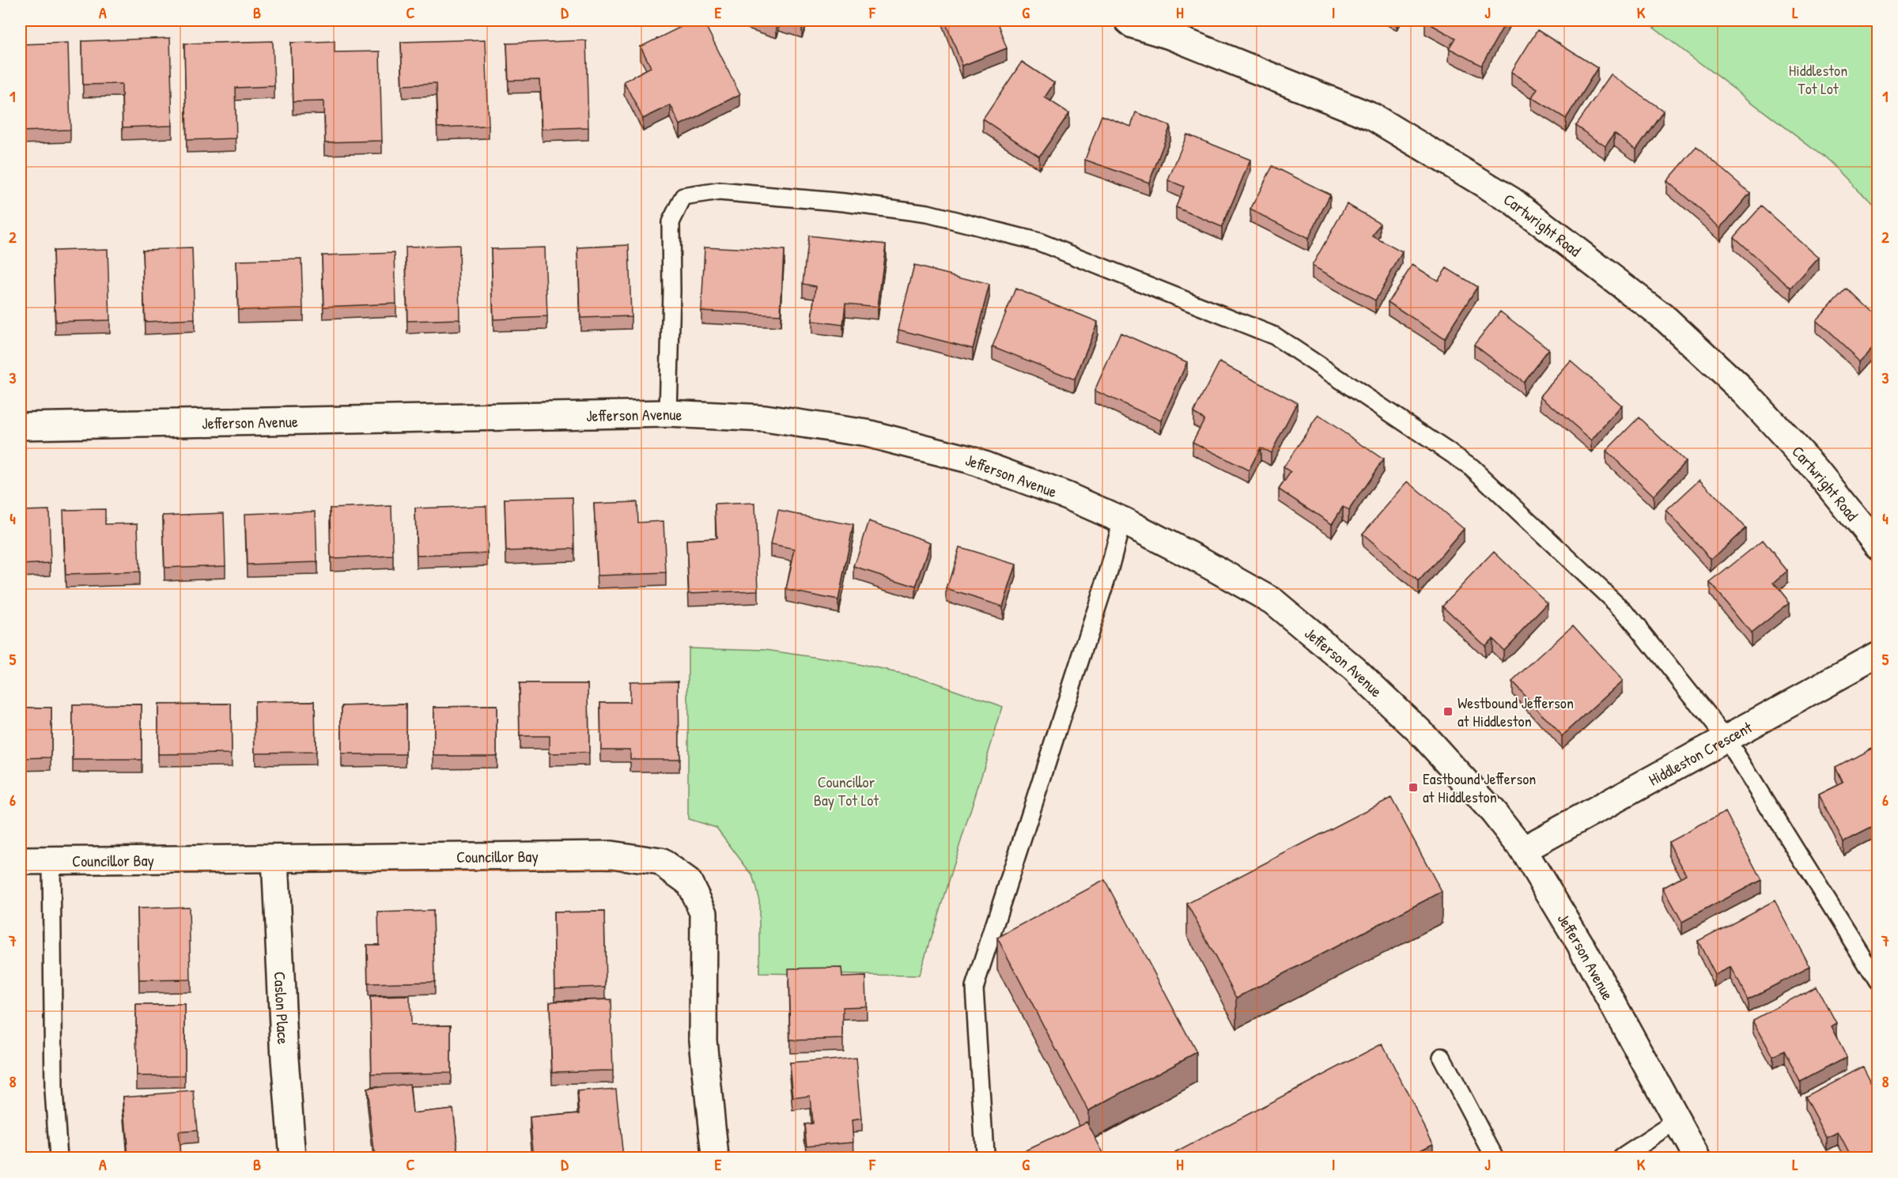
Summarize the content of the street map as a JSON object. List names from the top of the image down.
{
  "streets": {
    "street": [
      "Cartwright Road",
      "Jefferson Avenue",
      "Hiddleston Crescent",
      "Councillor Bay",
      "Caslon Place"
    ]
  },
  "crossings": [
    ["Jefferson Avenue", "Hiddleston Crescent"],
    ["Councillor Bay", "Caslon Place"]
  ],
  "parks": ["Hiddleston Tot Lot", "Councillor Bay Tot Lot"],
  "places": {
    "transit": ["Westbound Jefferson at Hiddleston", "Eastbound Jefferson at Hiddleston"]
  },
  "grid": {
    "columns": [
      "A",
      "B",
      "C",
      "D",
      "E",
      "F",
      "G",
      "H",
      "I",
      "J",
      "K",
      "L"
    ],
    "rows": [
      "1",
      "2",
      "3",
      "4",
      "5",
      "6",
      "7",
      "8"
    ]
  }
}
